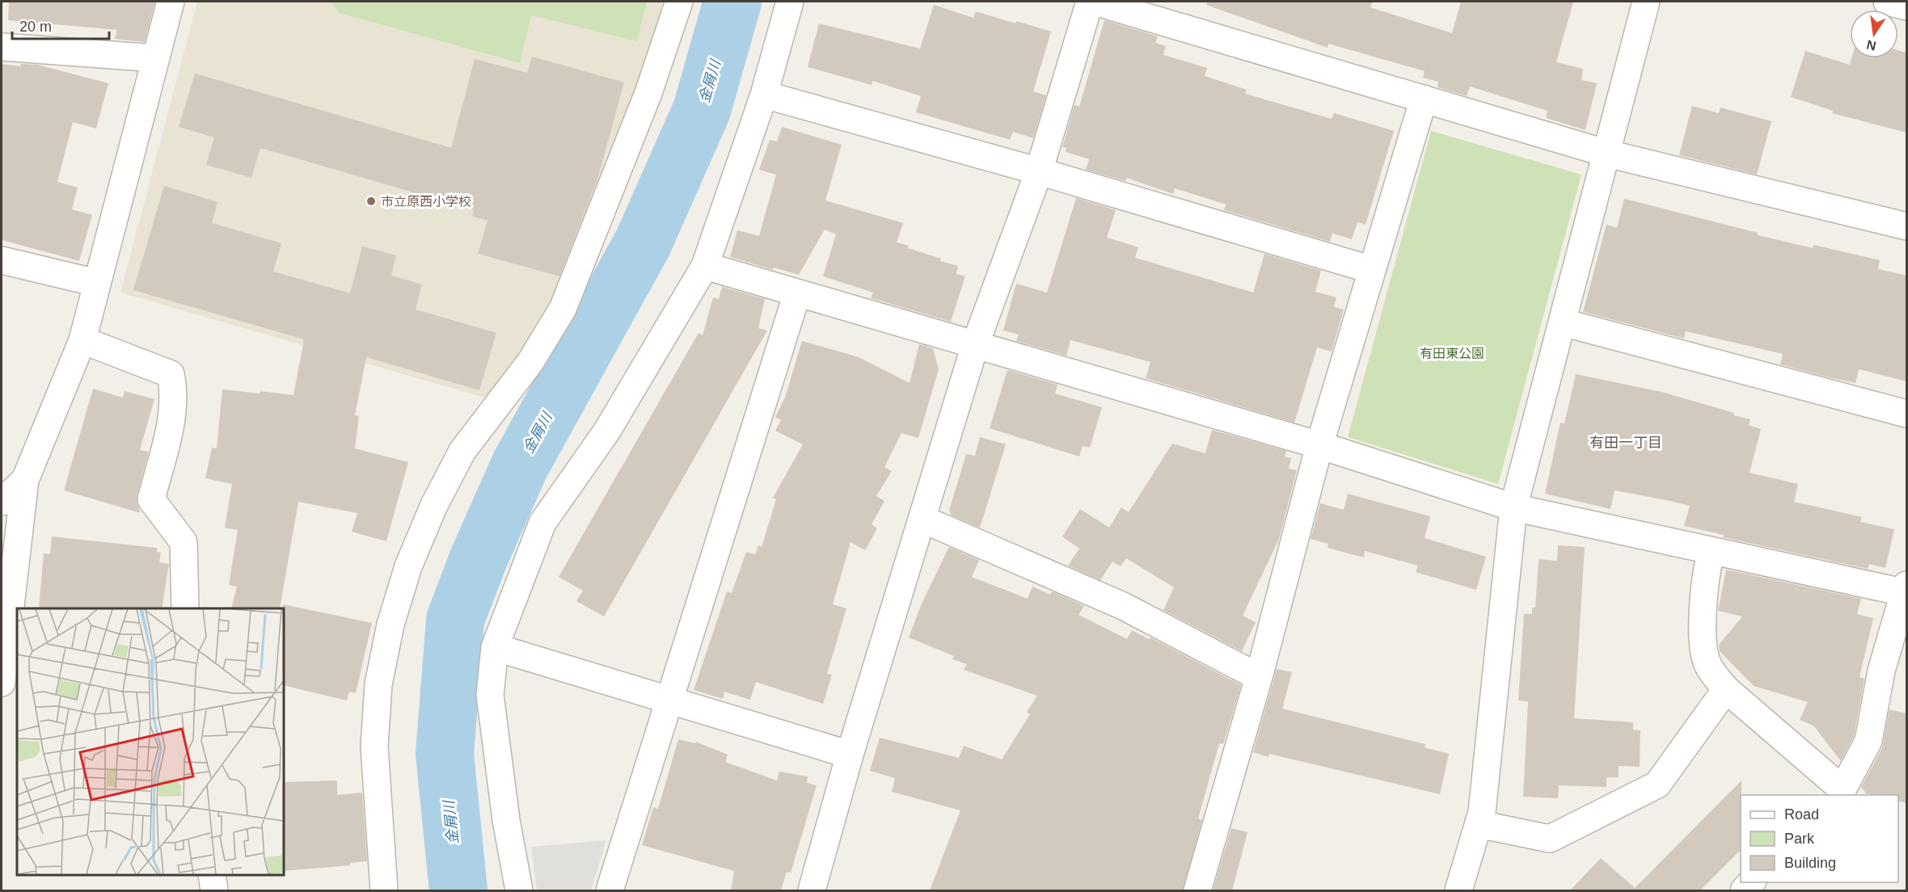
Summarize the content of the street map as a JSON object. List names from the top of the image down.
{
  "districts": ["有田一丁目"],
  "water": ["金屑川"],
  "parks": ["有田東公園"],
  "places": ["市立原西小学校"],
  "legend": ["Road", "Park", "Building"],
  "scale_bar": "20 m",
  "north": "bottom"
}
